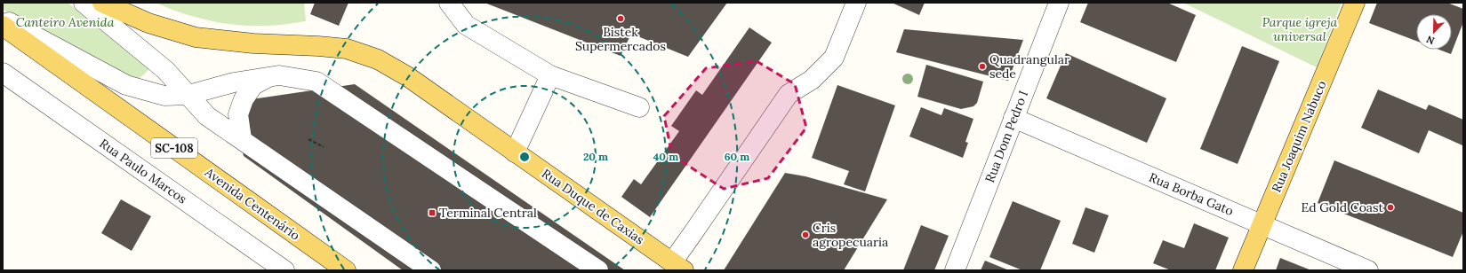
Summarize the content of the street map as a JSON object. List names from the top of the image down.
{
  "streets": {
    "main road": [
      "Rua Joaquim Nabuco",
      "SC-108",
      "Avenida Centenário",
      "Rua Duque de Caxias"
    ],
    "street": ["Rua Dom Pedro I", "Rua Paulo Marcos", "Rua Borba Gato"]
  },
  "crossings": [
    ["Rua Dom Pedro I", "Rua Borba Gato"],
    ["Rua Joaquim Nabuco", "Rua Borba Gato"]
  ],
  "parks": ["Canteiro Avenida", "Parque igreja universal"],
  "places": {
    "other": [
      "Bistek Supermercados",
      "Quadrangular sede",
      "Ed Gold Coast",
      "Cris agropecuaria"
    ],
    "transit": ["Terminal Central"]
  },
  "north": "bottom left",
  "rings": ["20 m", "40 m", "60 m"]
}
